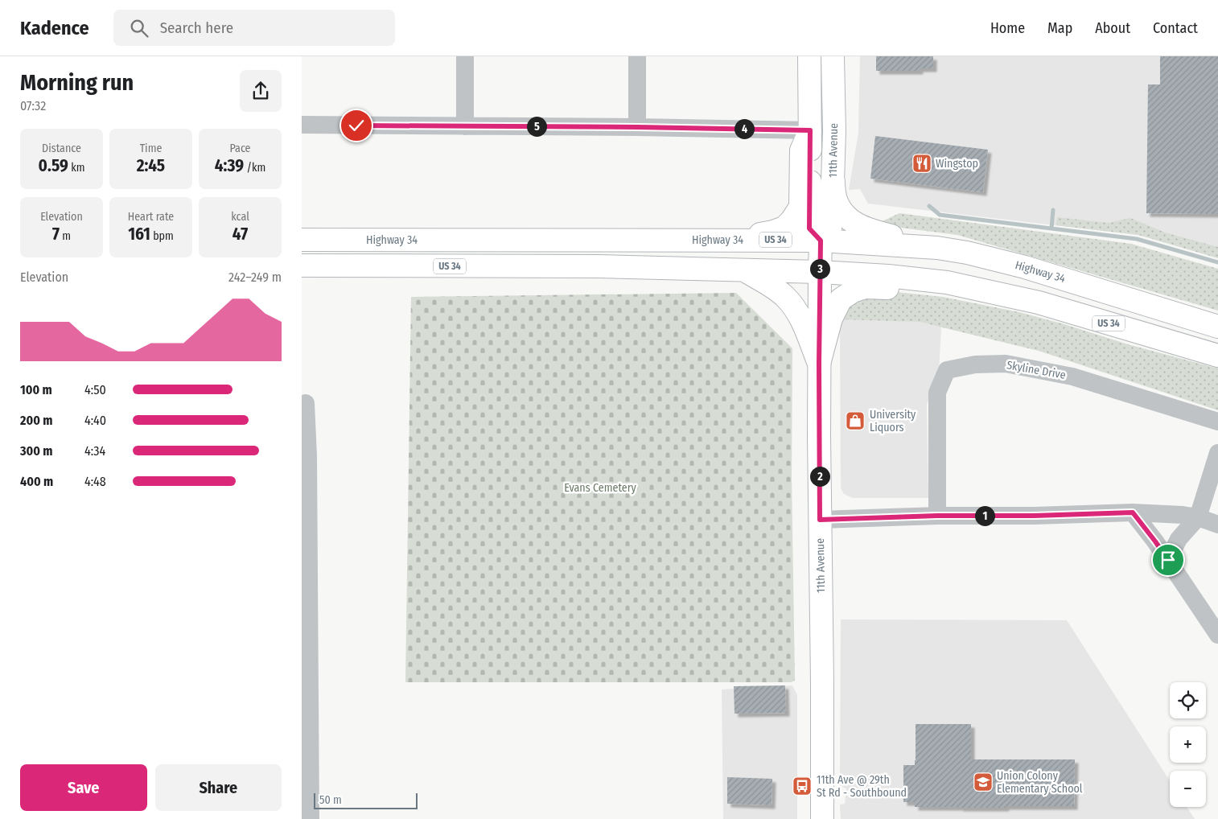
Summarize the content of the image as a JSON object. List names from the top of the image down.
{
  "streets": {
    "main road": ["11th Avenue", "Highway 34", "US 34"],
    "street": ["Skyline Drive"]
  },
  "crossings": [
    ["11th Avenue", "Highway 34"],
    ["11th Avenue", "US 34"]
  ],
  "parks": ["Evans Cemetery"],
  "places": {
    "restaurant": ["Wingstop"],
    "shop": ["University Liquors"],
    "school or university": ["Union Colony Elementary School"],
    "bus stop": ["11th Ave @ 29th St Rd - Southbound"]
  },
  "scale_bar": "50 m",
  "page": {
    "header": "Kadence",
    "search": "Search here",
    "nav": [
      "Home",
      "Map",
      "About",
      "Contact"
    ],
    "heading": ["Morning run", "07:32"],
    "pins": [
      "5",
      "4",
      "3",
      "2",
      "1"
    ],
    "stats": [
      ["Distance", "0.59 km"],
      ["Time", "2:45"],
      ["Pace", "4:39 /km"],
      ["Elevation", "7 m"],
      ["Heart rate", "161 bpm"],
      ["kcal", "47"]
    ],
    "chart": ["Elevation", "242–249 m"],
    "list": [
      {
        "name": "100 m",
        "note": "4:50"
      },
      {
        "name": "200 m",
        "note": "4:40"
      },
      {
        "name": "300 m",
        "note": "4:34"
      },
      {
        "name": "400 m",
        "note": "4:48"
      }
    ],
    "map_buttons": ["+", "−"],
    "buttons": ["Save", "Share"],
    "scale": "50 m"
  }
}
